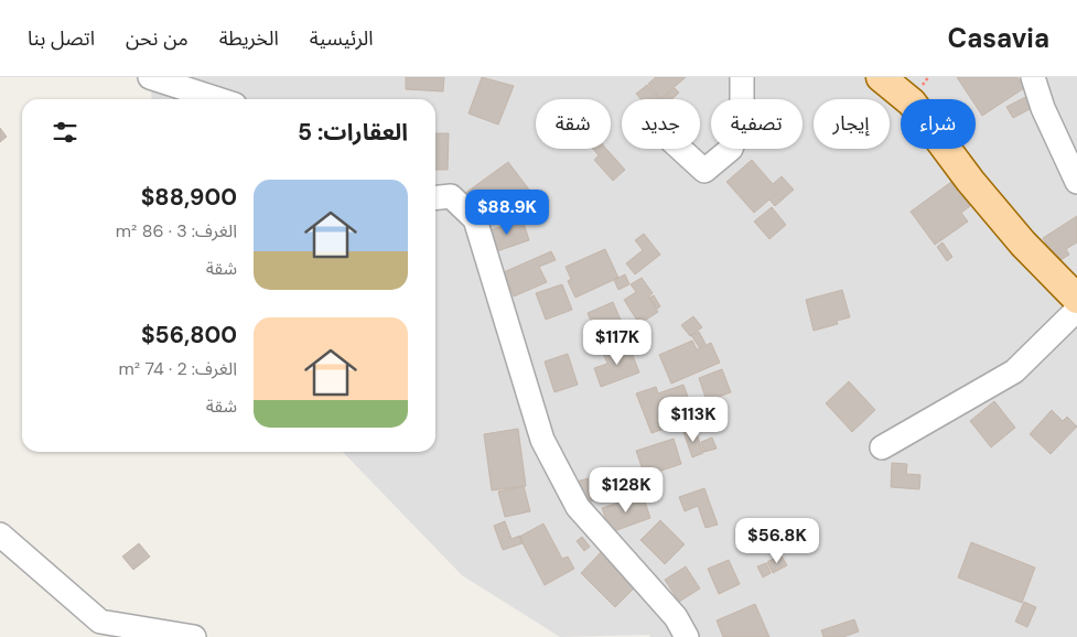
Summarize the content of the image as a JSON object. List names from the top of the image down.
{
  "page": {
    "header": "Casavia",
    "nav": [
      "الرئيسية",
      "الخريطة",
      "من نحن",
      "اتصل بنا"
    ],
    "chip": [
      "شراء",
      "إيجار",
      "تصفية",
      "جديد",
      "شقة"
    ],
    "heading": "العقارات: 5",
    "list": [
      {
        "name": "$88,900",
        "note": "الغرف: 3 · 86 m² · شقة"
      },
      {
        "name": "$56,800",
        "note": "الغرف: 2 · 74 m² · شقة"
      }
    ],
    "price": [
      "$88.9K",
      "$117K",
      "$113K",
      "$128K",
      "$56.8K"
    ]
  }
}
